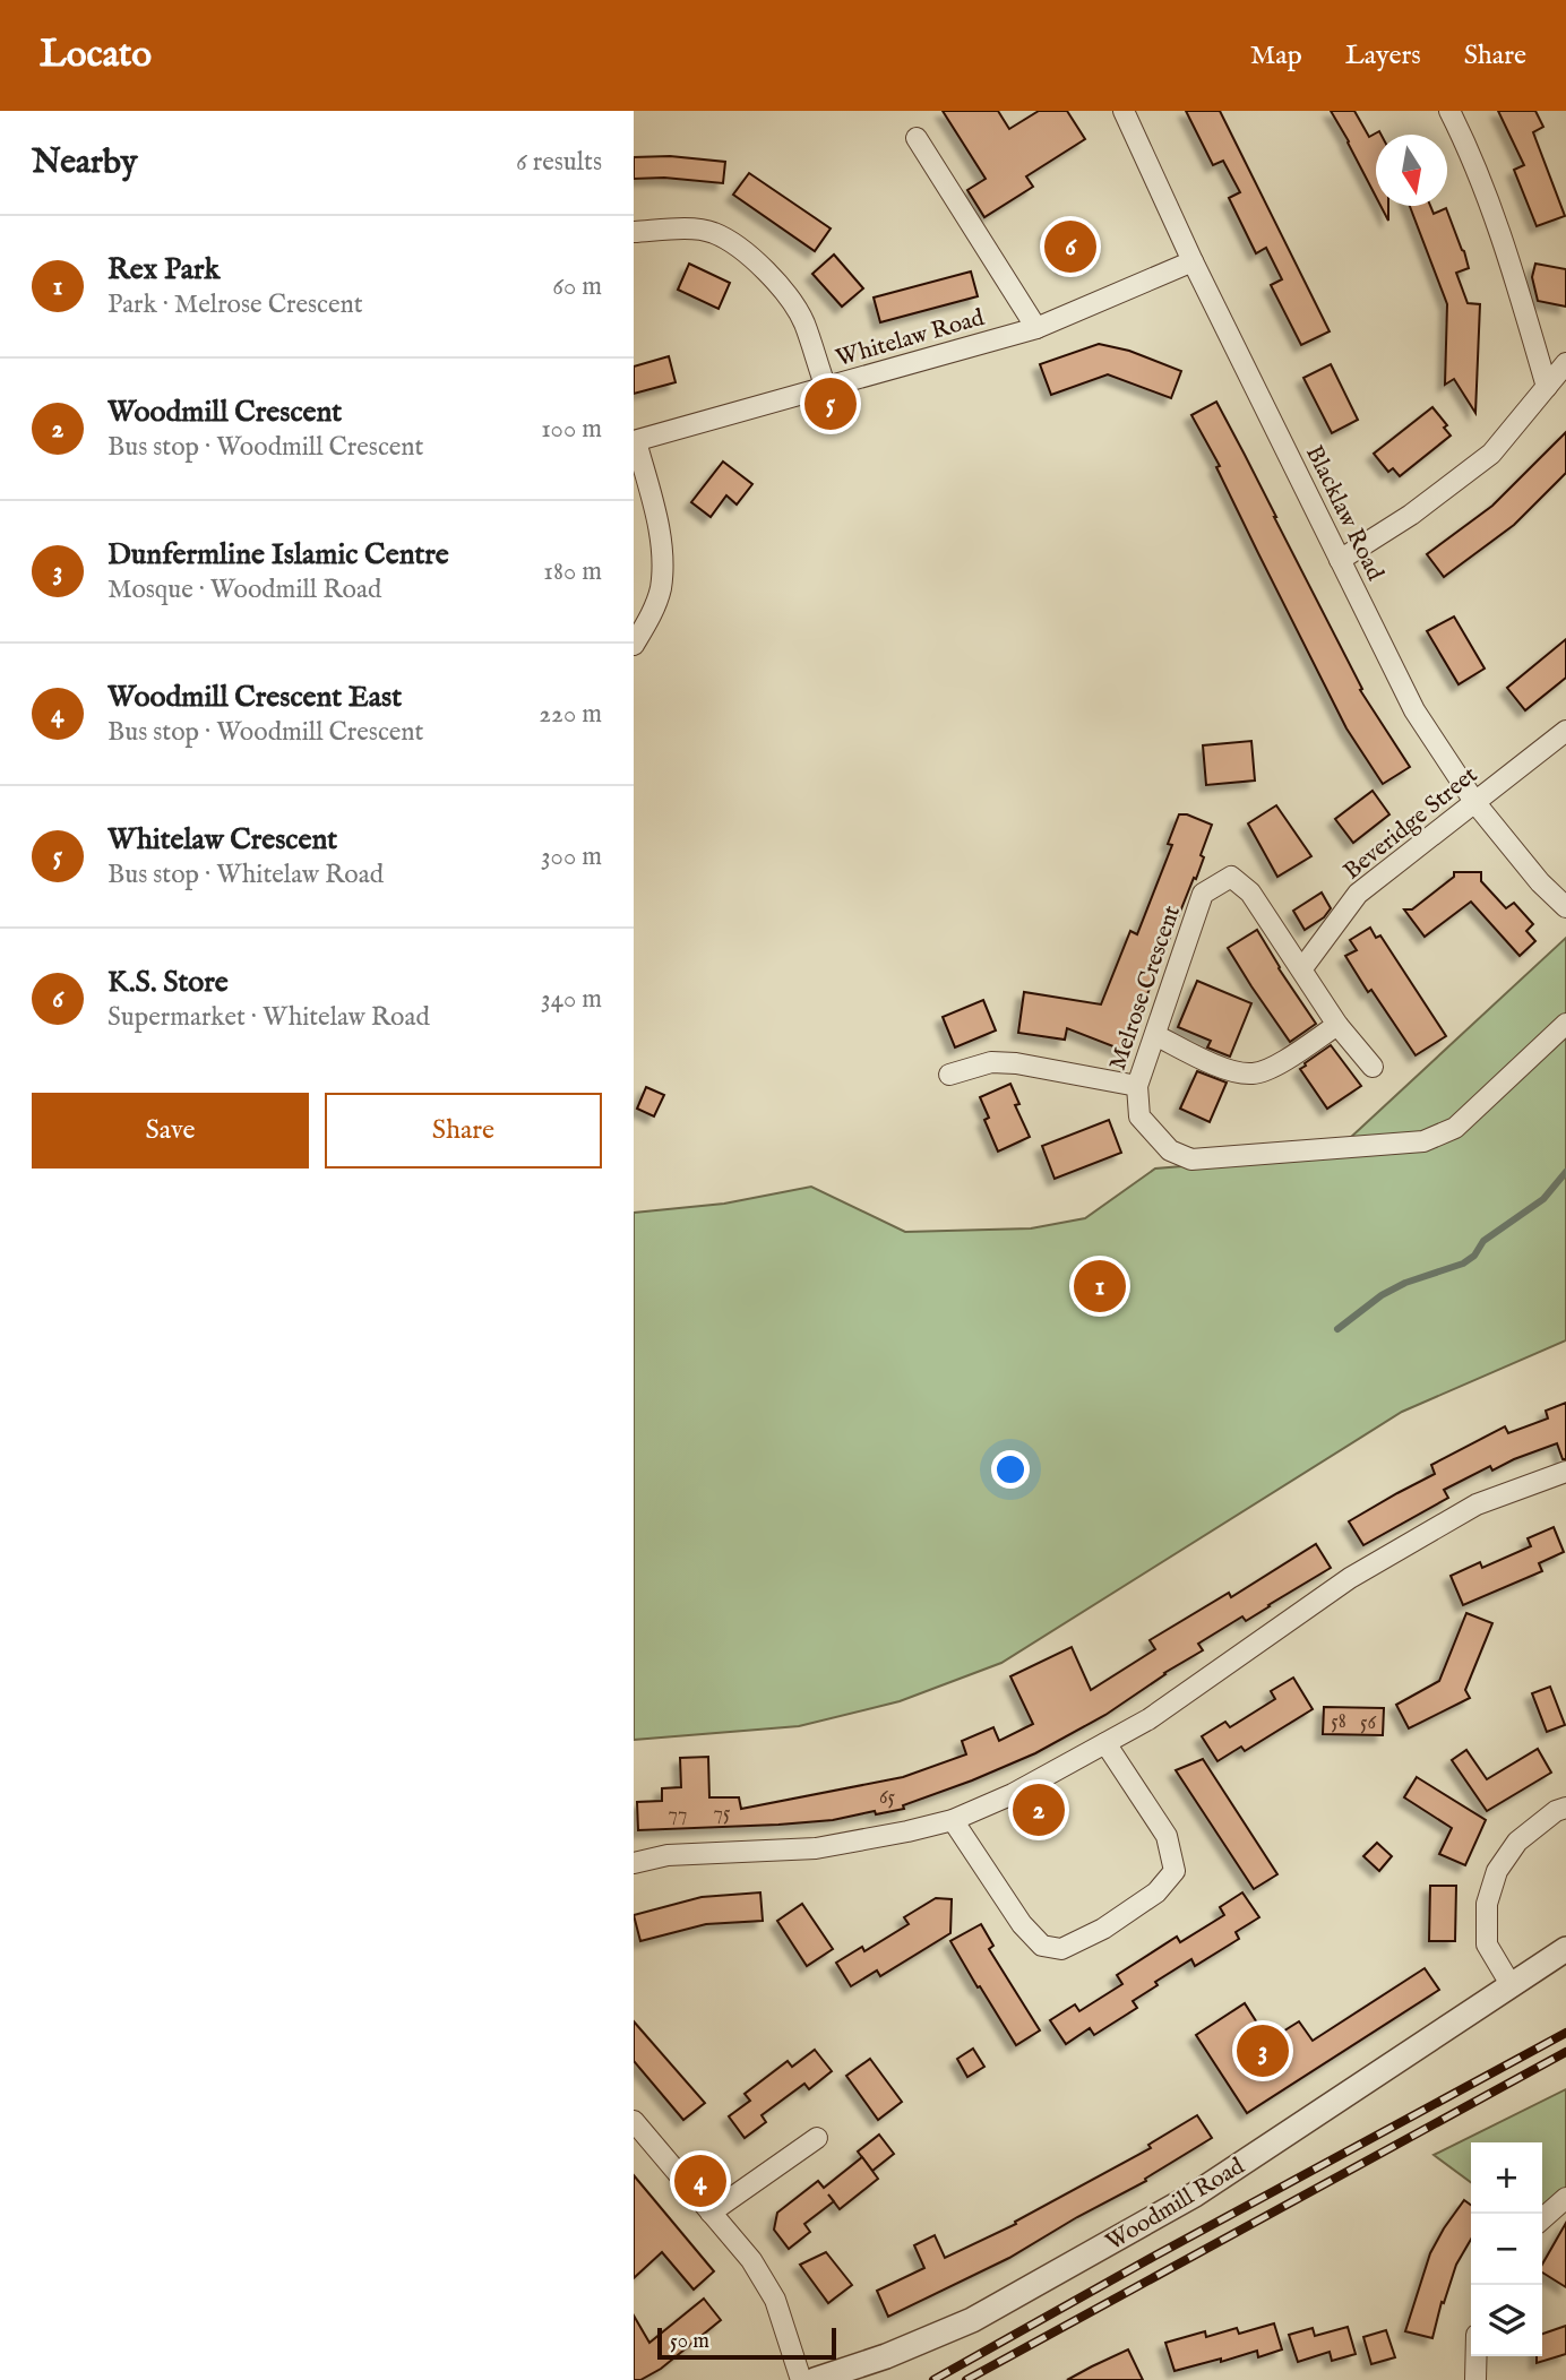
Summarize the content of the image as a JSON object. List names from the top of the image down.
{
  "streets": {
    "street": [
      "Whitelaw Road",
      "Blacklaw Road",
      "Beveridge Street",
      "Melrose Crescent",
      "Woodmill Road"
    ]
  },
  "crossings": [
    ["Whitelaw Road", "Blacklaw Road"],
    ["Blacklaw Road", "Beveridge Street"],
    ["Beveridge Street", "Melrose Crescent"]
  ],
  "house_numbers": [
    "58",
    "56",
    "65",
    "75",
    "77"
  ],
  "scale_bar": "50 m",
  "north": "bottom",
  "page": {
    "header": "Locato",
    "nav": ["Map", "Layers", "Share"],
    "heading": ["Nearby", "6 results"],
    "list": [
      {
        "mark": "1",
        "name": "Rex Park",
        "note": "Park · Melrose Crescent",
        "value": "60 m"
      },
      {
        "mark": "2",
        "name": "Woodmill Crescent",
        "note": "Bus stop · Woodmill Crescent",
        "value": "100 m"
      },
      {
        "mark": "3",
        "name": "Dunfermline Islamic Centre",
        "note": "Mosque · Woodmill Road",
        "value": "180 m"
      },
      {
        "mark": "4",
        "name": "Woodmill Crescent East",
        "note": "Bus stop · Woodmill Crescent",
        "value": "220 m"
      },
      {
        "mark": "5",
        "name": "Whitelaw Crescent",
        "note": "Bus stop · Whitelaw Road",
        "value": "300 m"
      },
      {
        "mark": "6",
        "name": "K.S. Store",
        "note": "Supermarket · Whitelaw Road",
        "value": "340 m"
      }
    ],
    "pins": [
      "6",
      "5",
      "1",
      "2",
      "3",
      "4"
    ],
    "buttons": ["Save", "Share"],
    "map_buttons": ["+", "−"],
    "scale": "50 m"
  }
}
